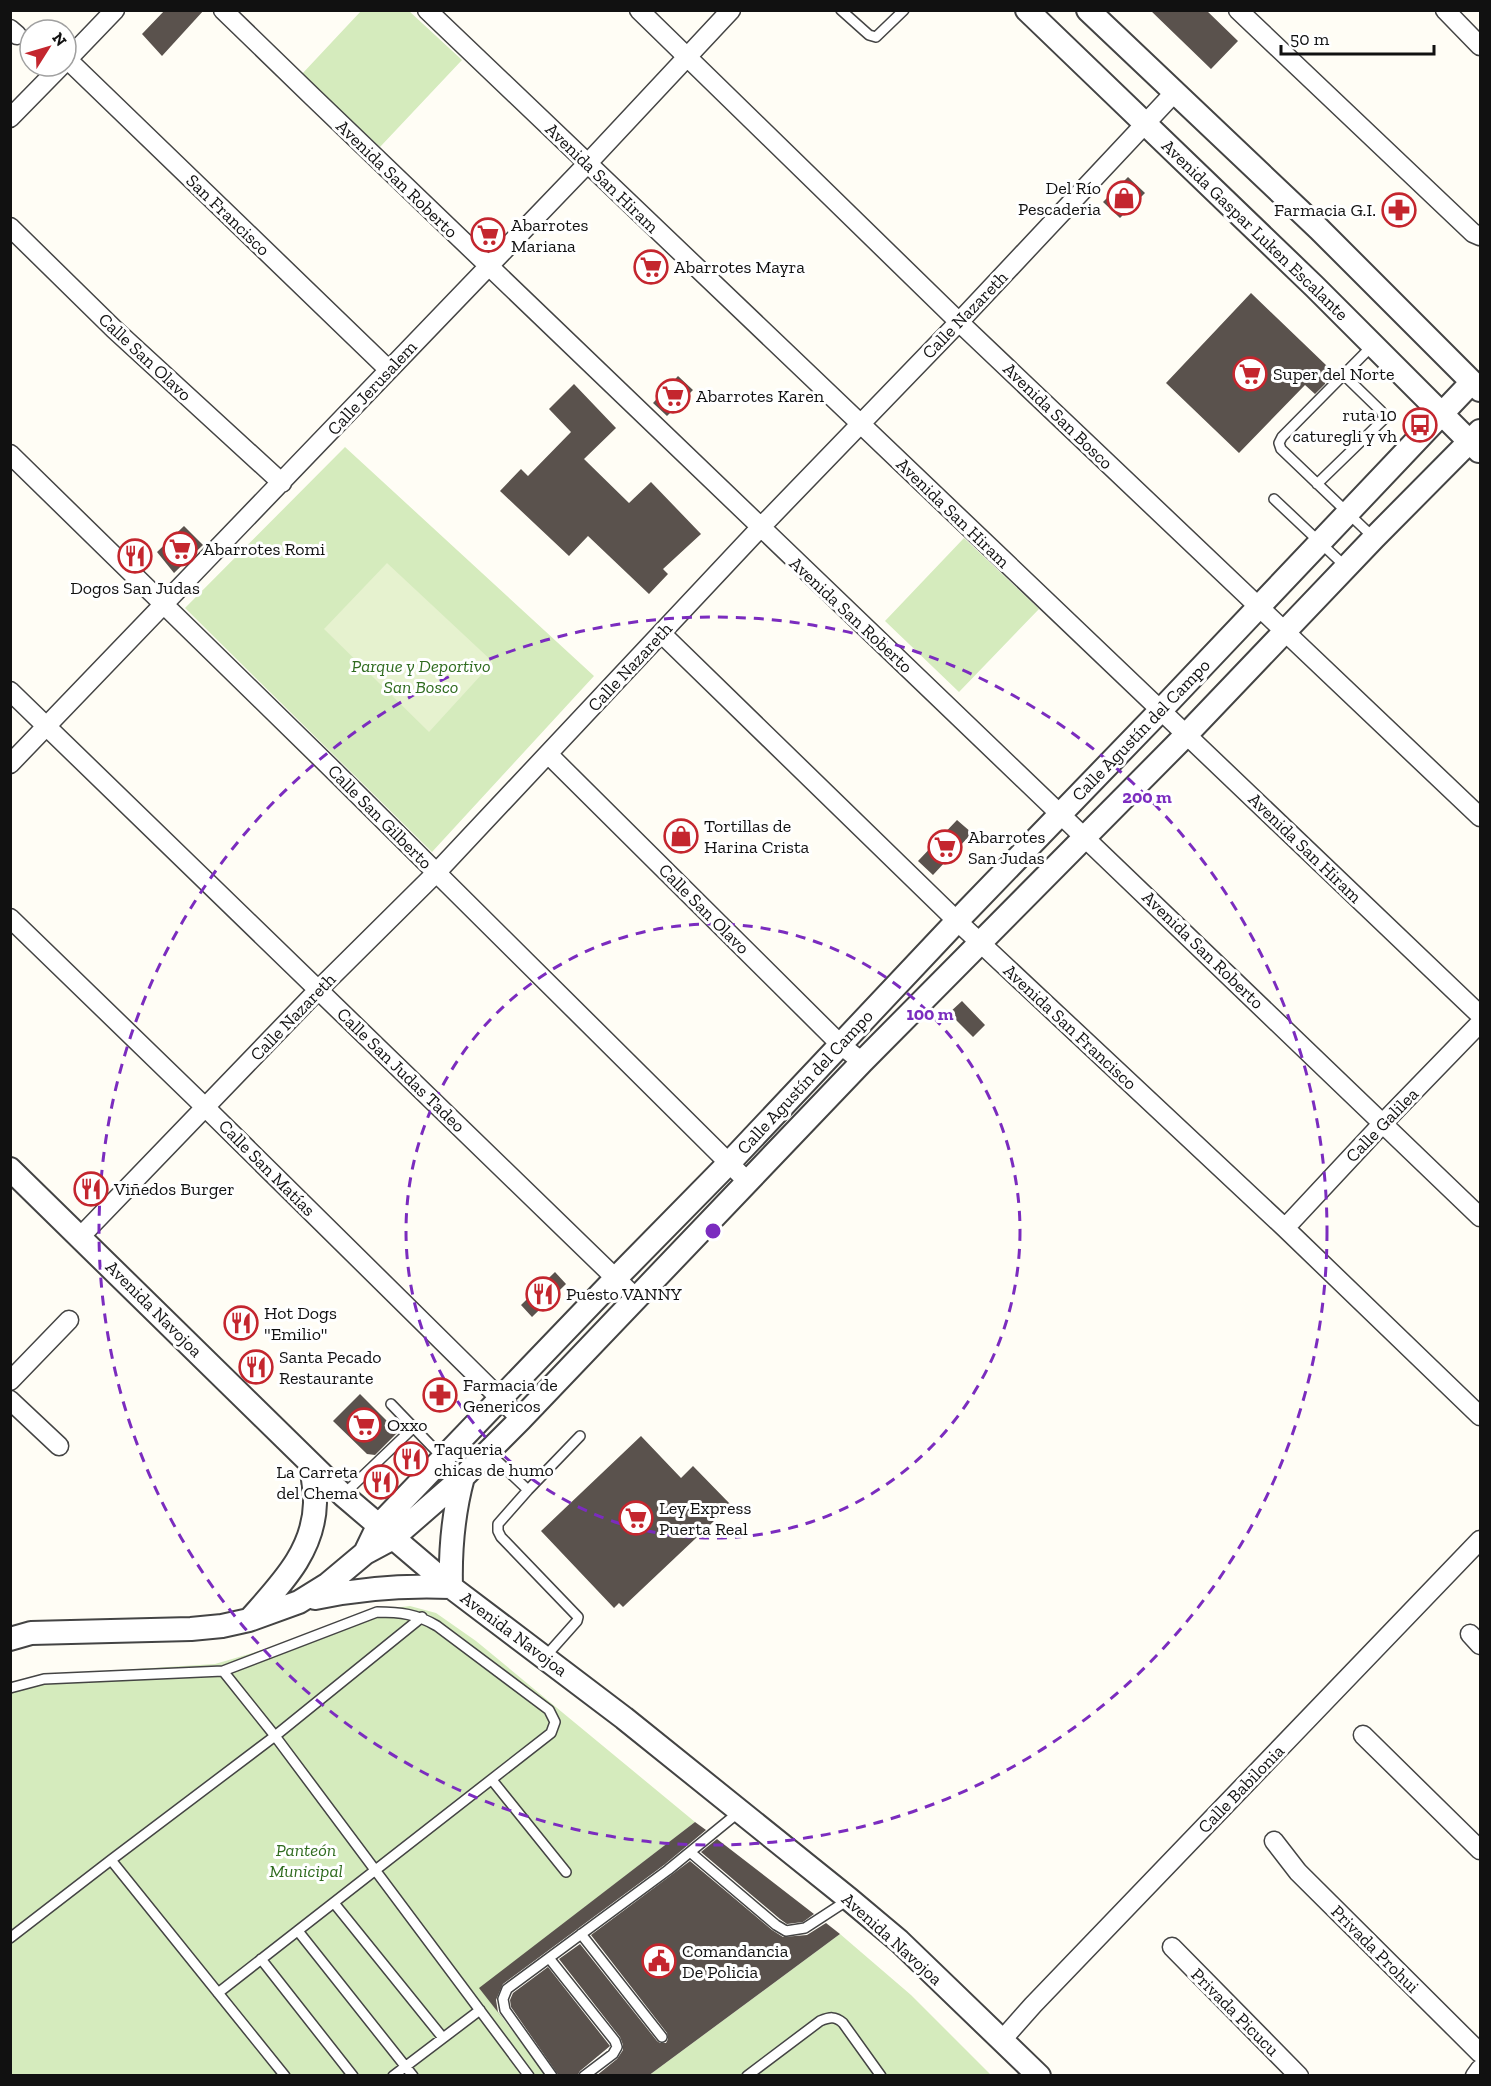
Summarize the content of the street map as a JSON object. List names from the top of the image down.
{
  "streets": {
    "street": [
      "Avenida San Hiram",
      "Avenida San Roberto",
      "San Francisco",
      "Avenida Gaspar Luken Escalante",
      "Calle Nazareth",
      "Calle San Olavo",
      "Calle Jerusalem",
      "Avenida San Bosco",
      "Calle Agustín del Campo",
      "Calle San Gilberto",
      "Avenida San Francisco",
      "Calle San Judas Tadeo",
      "Calle Galilea",
      "Calle San Matías",
      "Avenida Navojoa",
      "Calle Babilonia",
      "Privada Prohui",
      "Privada Picucu"
    ]
  },
  "crossings": [
    ["Avenida San Hiram", "Calle Nazareth"],
    ["Avenida San Hiram", "Calle Jerusalem"],
    ["Avenida San Hiram", "Calle Agustín del Campo"],
    ["Avenida San Roberto", "Calle Nazareth"],
    ["Avenida San Roberto", "Calle Jerusalem"],
    ["Avenida San Roberto", "Calle Agustín del Campo"],
    ["Avenida San Roberto", "Calle Galilea"],
    ["San Francisco", "Calle Jerusalem"],
    ["Avenida Gaspar Luken Escalante", "Calle Nazareth"],
    ["Avenida Gaspar Luken Escalante", "Calle Agustín del Campo"],
    ["Calle Nazareth", "Calle San Olavo"],
    ["Calle Nazareth", "Avenida San Bosco"],
    ["Calle Nazareth", "Calle San Gilberto"],
    ["Calle Nazareth", "Avenida San Francisco"],
    ["Calle Nazareth", "Calle San Judas Tadeo"],
    ["Calle Nazareth", "Calle San Matías"],
    ["Calle Nazareth", "Avenida Navojoa"],
    ["Calle San Olavo", "Calle Jerusalem"],
    ["Calle San Olavo", "Calle Agustín del Campo"],
    ["Calle Jerusalem", "Avenida San Bosco"],
    ["Calle Jerusalem", "Calle San Gilberto"],
    ["Calle Jerusalem", "Calle San Judas Tadeo"],
    ["Avenida San Bosco", "Calle Agustín del Campo"],
    ["Calle Agustín del Campo", "Calle San Gilberto"],
    ["Calle Agustín del Campo", "Avenida San Francisco"],
    ["Calle Agustín del Campo", "Calle San Judas Tadeo"],
    ["Calle Agustín del Campo", "Calle San Matías"],
    ["Calle Agustín del Campo", "Avenida Navojoa"],
    ["Avenida San Francisco", "Calle Galilea"],
    ["Avenida Navojoa", "Calle Babilonia"]
  ],
  "parks": ["Parque y Deportivo San Bosco", "Panteón Municipal"],
  "places": {
    "shop": ["Del Río Pescaderia", "Tortillas de Harina Crista"],
    "pharmacy": ["Farmacia G.I.", "Farmacia de Genericos"],
    "supermarket": [
      "Abarrotes Mariana",
      "Abarrotes Mayra",
      "Super del Norte",
      "Abarrotes Karen",
      "Abarrotes Romi",
      "Abarrotes San Judas",
      "Oxxo",
      "Ley Express Puerta Real"
    ],
    "bus stop": ["ruta 10 caturegli y vh"],
    "restaurant": [
      "Dogos San Judas",
      "Viñedos Burger",
      "Puesto VANNY",
      "Hot Dogs \"Emilio\"",
      "Santa Pecado Restaurante",
      "Taqueria chicas de humo",
      "La Carreta del Chema"
    ],
    "public building": ["Comandancia De Policia"]
  },
  "scale_bar": "50 m",
  "north": "top right",
  "rings": ["200 m", "100 m"]
}
